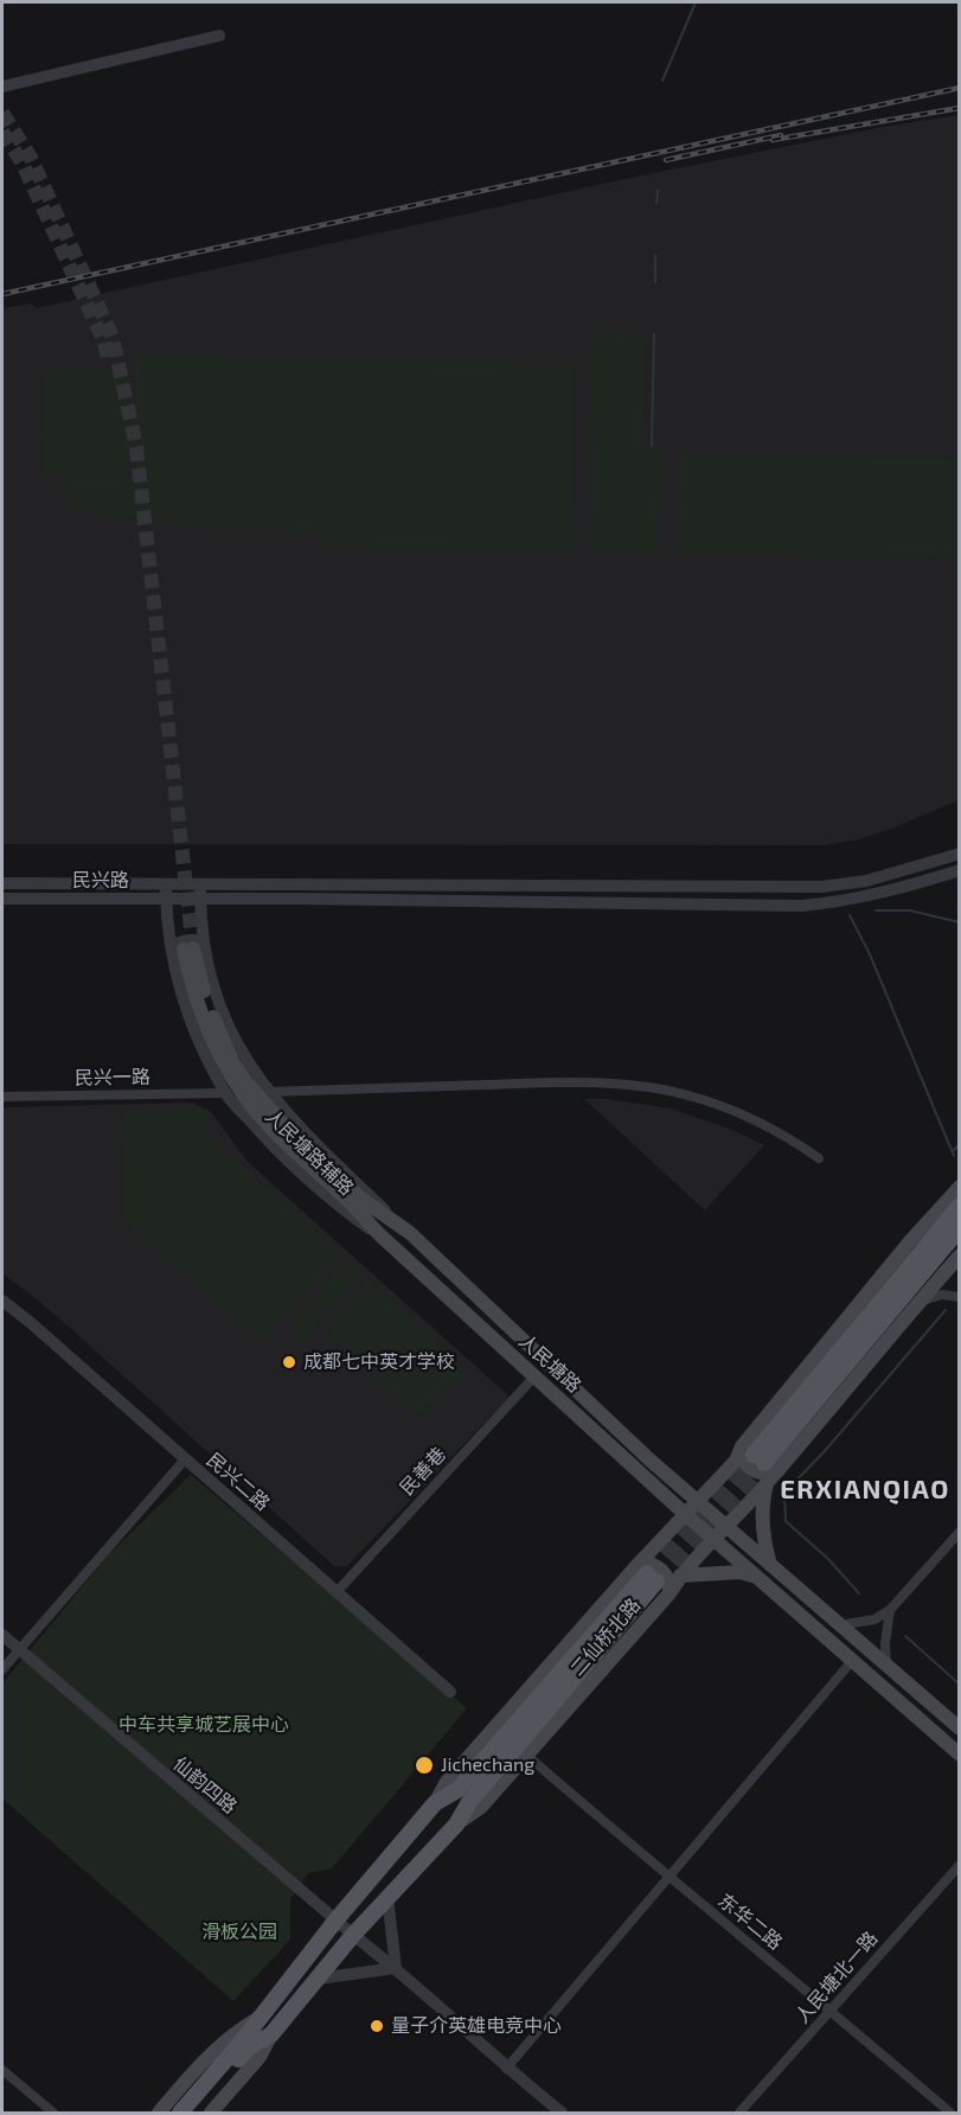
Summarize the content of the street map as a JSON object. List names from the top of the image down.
{
  "streets": {
    "main road": ["人民塘路", "二仙桥北路"],
    "street": [
      "民兴路",
      "民兴一路",
      "人民塘路辅路",
      "民善巷",
      "民兴二路",
      "仙韵四路",
      "东华二路",
      "人民塘北一路"
    ]
  },
  "crossings": [
    ["民兴路", "人民塘路辅路"],
    ["民兴一路", "人民塘路辅路"],
    ["人民塘路辅路", "人民塘路"],
    ["人民塘路", "民善巷"],
    ["人民塘路", "二仙桥北路"],
    ["民善巷", "民兴二路"],
    ["二仙桥北路", "仙韵四路"],
    ["二仙桥北路", "东华二路"],
    ["东华二路", "人民塘北一路"]
  ],
  "districts": ["ERXIANQIAO"],
  "parks": ["中车共享城艺展中心", "滑板公园"],
  "places": ["成都七中英才学校", "Jichechang", "量子介英雄电竞中心"]
}
